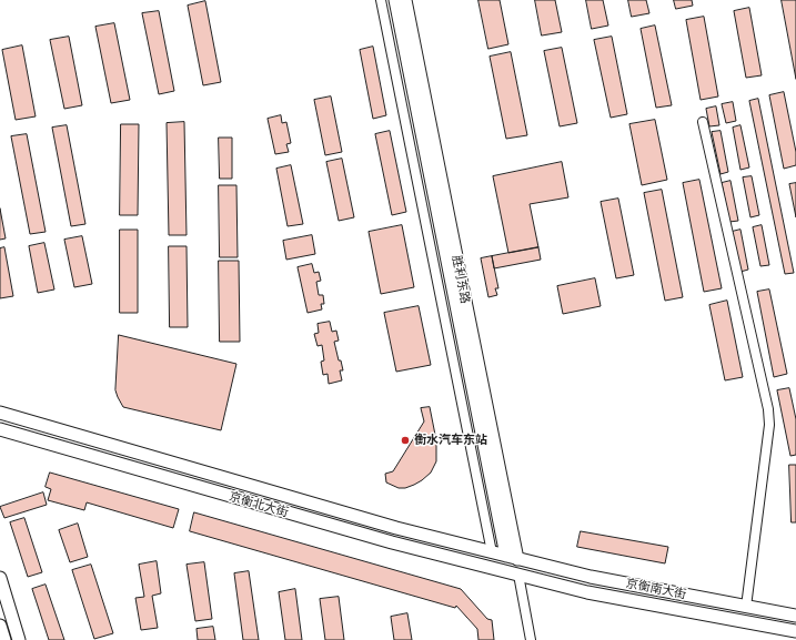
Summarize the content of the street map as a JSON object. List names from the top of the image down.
{
  "streets": {
    "main road": ["胜利东路", "京衡北大街", "京衡南大街"]
  },
  "crossings": [
    ["胜利东路", "京衡北大街"],
    ["胜利东路", "京衡南大街"],
    ["京衡北大街", "京衡南大街"]
  ],
  "places": ["衡水汽车东站"]
}
